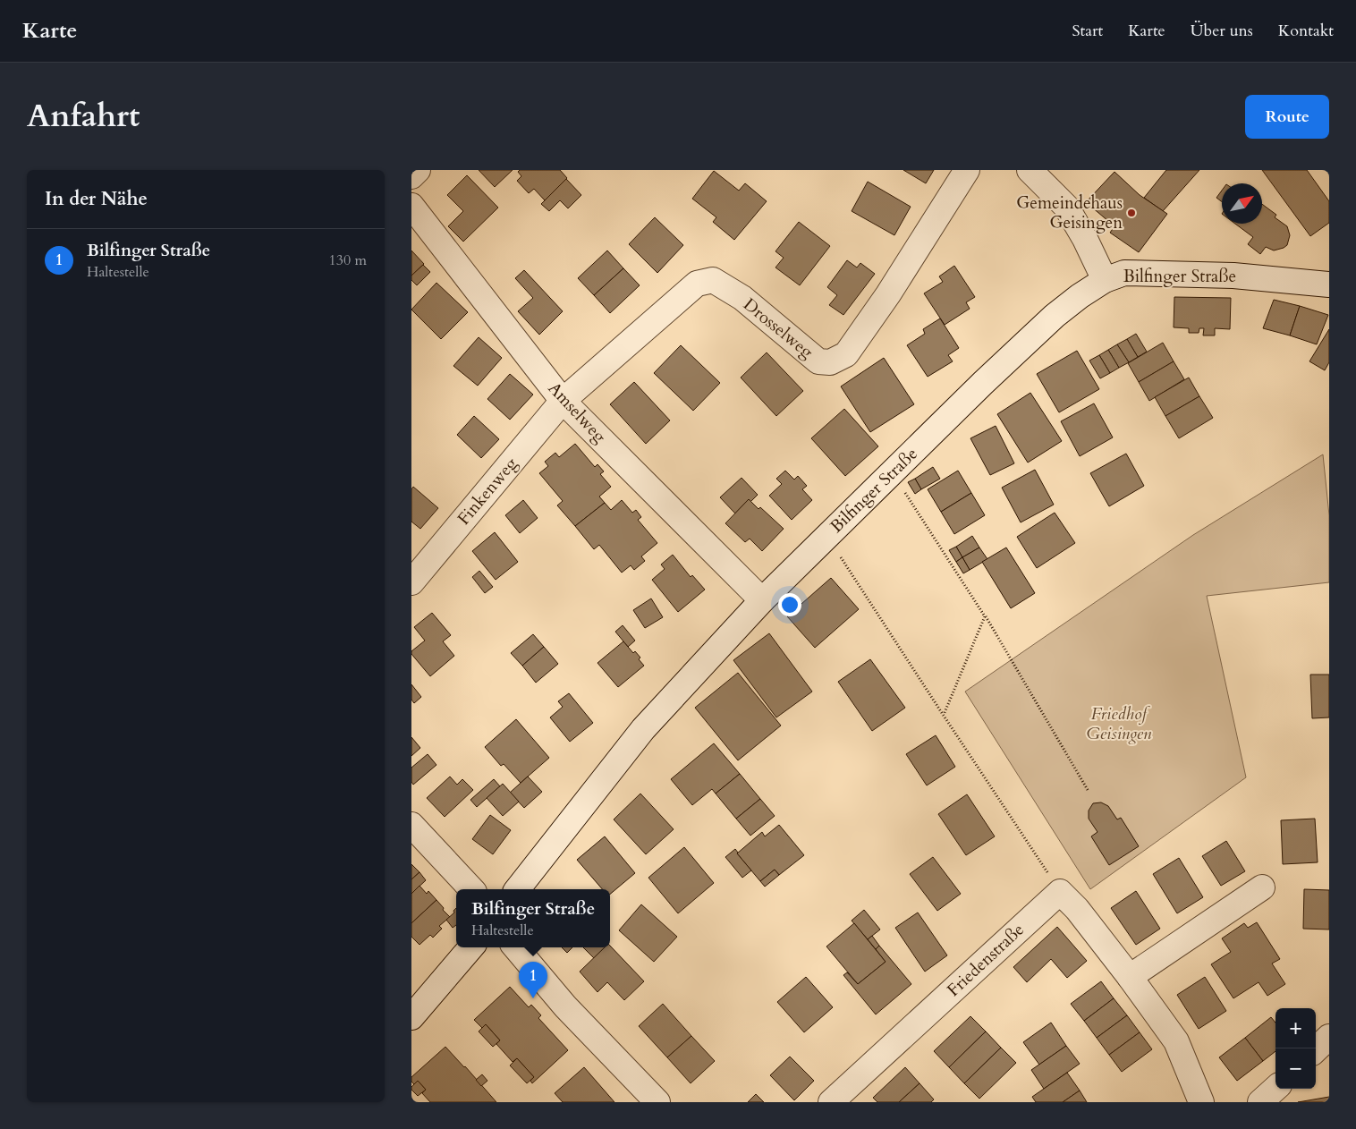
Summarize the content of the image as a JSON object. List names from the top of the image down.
{
  "streets": {
    "street": [
      "Bilfinger Straße",
      "Drosselweg",
      "Amselweg",
      "Finkenweg",
      "Friedenstraße"
    ]
  },
  "crossings": [
    ["Bilfinger Straße", "Amselweg"],
    ["Drosselweg", "Amselweg"],
    ["Drosselweg", "Finkenweg"],
    ["Amselweg", "Finkenweg"]
  ],
  "parks": ["Friedhof Geisingen"],
  "places": ["Gemeindehaus Geisingen"],
  "north": "top right",
  "page": {
    "header": "Karte",
    "nav": [
      "Start",
      "Karte",
      "Über uns",
      "Kontakt"
    ],
    "title": "Anfahrt",
    "buttons": "Route",
    "heading": "In der Nähe",
    "list": [
      {
        "mark": "1",
        "name": "Bilfinger Straße",
        "note": "Haltestelle",
        "value": "130 m"
      }
    ],
    "popup": ["Bilfinger Straße", "Haltestelle"],
    "pins": "1",
    "map_buttons": ["+", "−"]
  }
}
